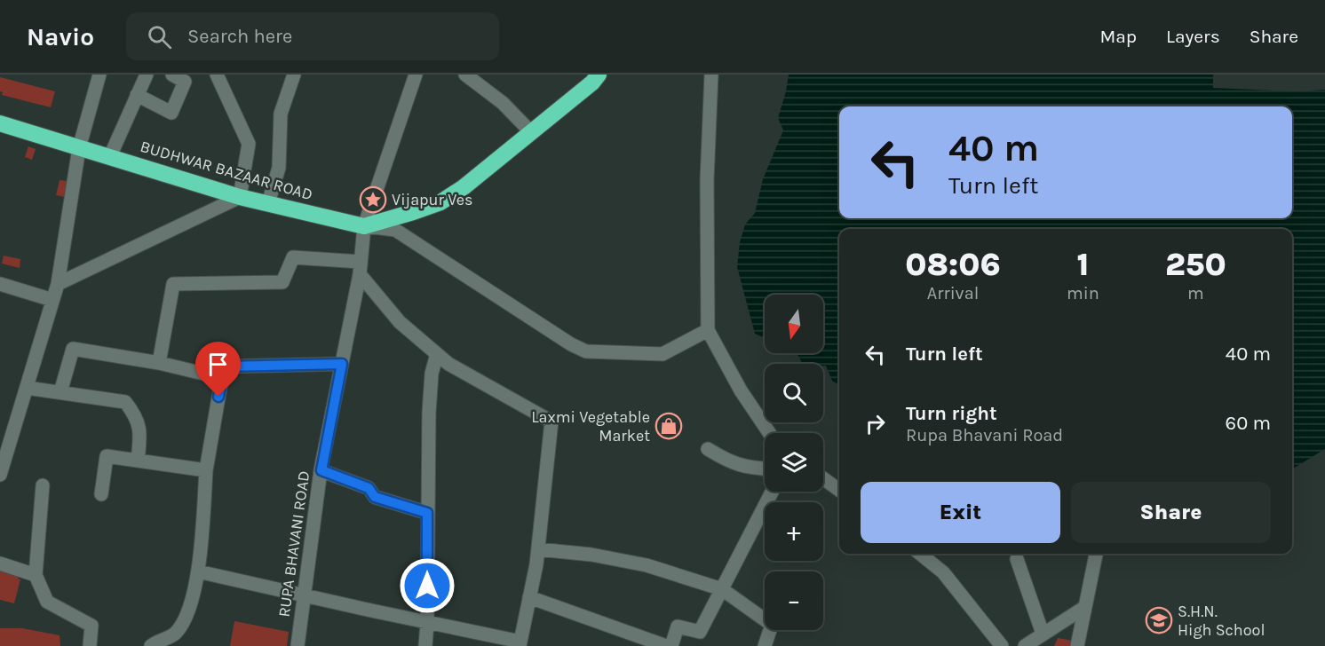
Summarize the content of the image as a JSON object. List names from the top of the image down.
{
  "streets": {
    "highway": ["BUDHWAR BAZAAR ROAD"],
    "street": ["RUPA BHAVANI ROAD"]
  },
  "crossings": [
    ["BUDHWAR BAZAAR ROAD", "RUPA BHAVANI ROAD"]
  ],
  "places": {
    "place": ["Vijapur Ves"],
    "shop": ["Laxmi Vegetable Market"],
    "school or university": ["S.H.N. High School"]
  },
  "north": "bottom",
  "page": {
    "header": "Navio",
    "search": "Search here",
    "nav": ["Map", "Layers", "Share"],
    "turn": ["40 m", "Turn left"],
    "eta": [
      "08:06",
      "Arrival",
      "1",
      "min",
      "250",
      "m"
    ],
    "map_buttons": ["+", "−"],
    "list": [
      {
        "name": "Turn left",
        "value": "40 m"
      },
      {
        "name": "Turn right",
        "note": "Rupa Bhavani Road",
        "value": "60 m"
      }
    ],
    "buttons": ["Exit", "Share"]
  }
}
